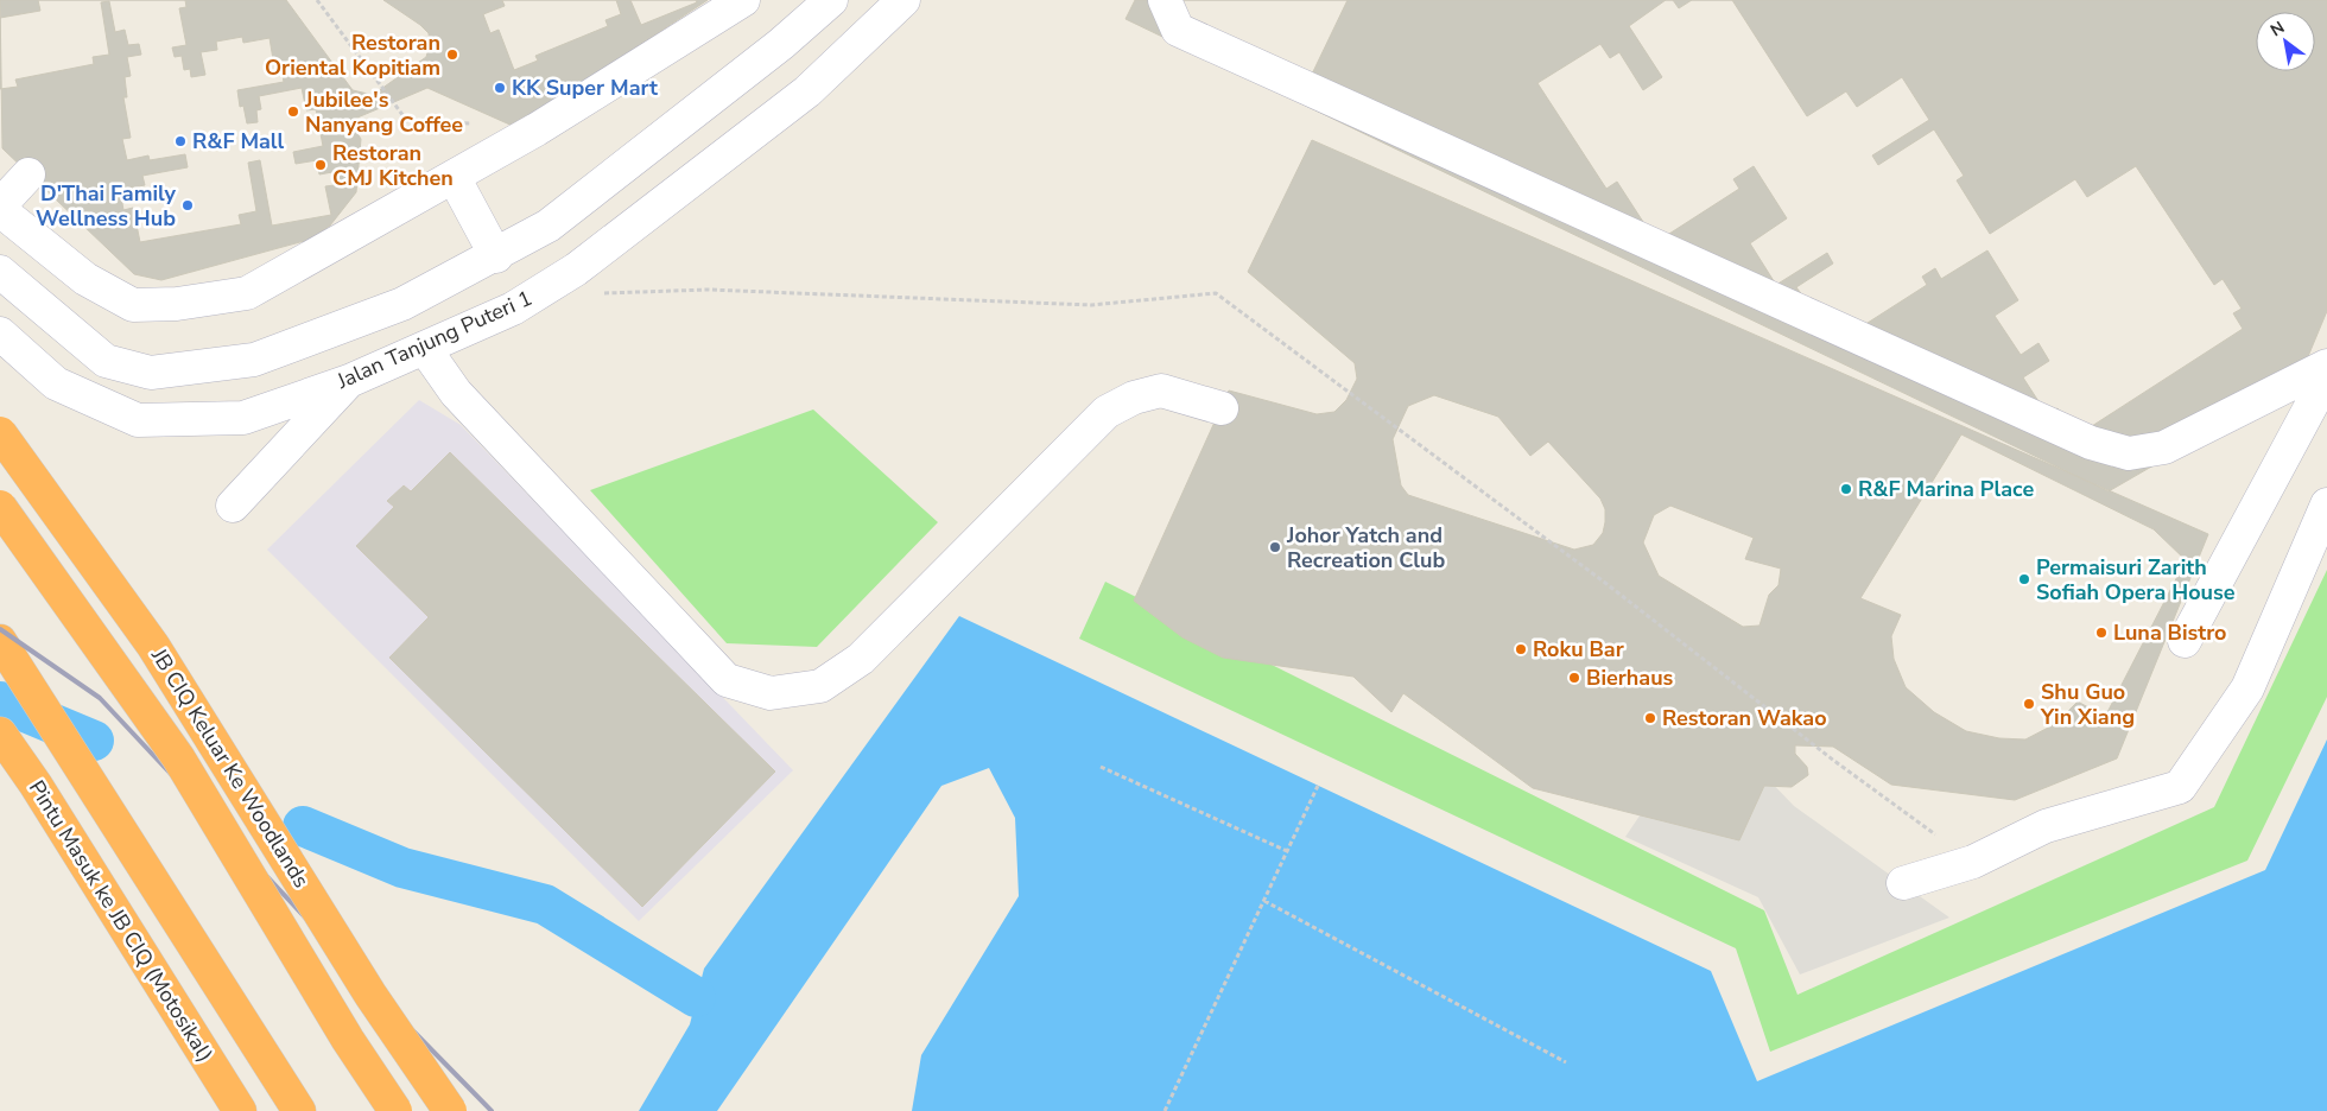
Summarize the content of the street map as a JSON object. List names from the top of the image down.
{
  "streets": {
    "highway": ["JB CIQ Keluar Ke Woodlands", "Pintu Masuk ke JB CIQ (Motosikal)"],
    "street": ["Jalan Tanjung Puteri 1"]
  },
  "places": [
    "Restoran Oriental Kopitiam",
    "KK Super Mart",
    "Jubilee's Nanyang Coffee",
    "R&F Mall",
    "Restoran CMJ Kitchen",
    "D'Thai Family Wellness Hub",
    "R&F Marina Place",
    "Johor Yatch and Recreation Club",
    "Permaisuri Zarith Sofiah Opera House",
    "Luna Bistro",
    "Roku Bar",
    "Bierhaus",
    "Shu Guo Yin Xiang",
    "Restoran Wakao"
  ],
  "north": "top left"
}
